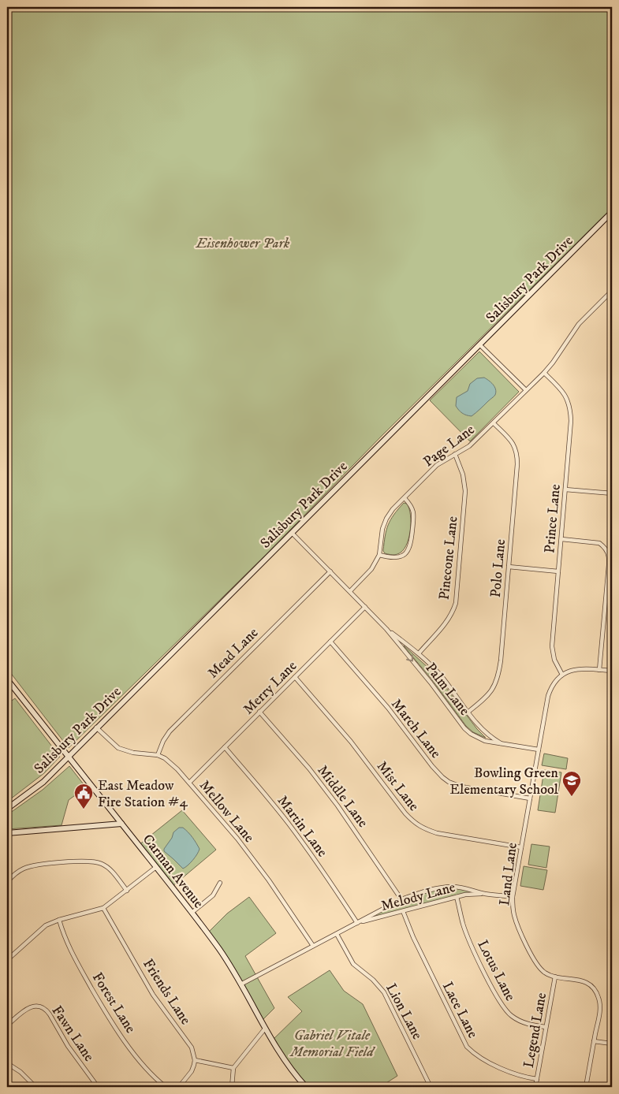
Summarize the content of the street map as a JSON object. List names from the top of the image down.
{
  "streets": {
    "main road": ["Salisbury Park Drive", "Carman Avenue"],
    "street": [
      "Page Lane",
      "Prince Lane",
      "Pinecone Lane",
      "Polo Lane",
      "Mead Lane",
      "Merry Lane",
      "Palm Lane",
      "March Lane",
      "Mist Lane",
      "Middle Lane",
      "Mellow Lane",
      "Martin Lane",
      "Land Lane",
      "Melody Lane",
      "Lotus Lane",
      "Friends Lane",
      "Forest Lane",
      "Lace Lane",
      "Lion Lane",
      "Legend Lane",
      "Fawn Lane"
    ]
  },
  "crossings": [
    ["Salisbury Park Drive", "Palm Lane"],
    ["Salisbury Park Drive", "Mellow Lane"],
    ["Salisbury Park Drive", "Carman Avenue"],
    ["Page Lane", "Prince Lane"],
    ["Page Lane", "Pinecone Lane"],
    ["Page Lane", "Polo Lane"],
    ["Page Lane", "Palm Lane"],
    ["Prince Lane", "Land Lane"],
    ["Pinecone Lane", "Palm Lane"],
    ["Polo Lane", "Palm Lane"],
    ["Mead Lane", "Palm Lane"],
    ["Mead Lane", "Mellow Lane"],
    ["Merry Lane", "Palm Lane"],
    ["Merry Lane", "March Lane"],
    ["Merry Lane", "Mist Lane"],
    ["Merry Lane", "Middle Lane"],
    ["Merry Lane", "Mellow Lane"],
    ["Merry Lane", "Martin Lane"],
    ["Palm Lane", "Land Lane"],
    ["March Lane", "Land Lane"],
    ["Mist Lane", "Land Lane"],
    ["Middle Lane", "Melody Lane"],
    ["Mellow Lane", "Melody Lane"],
    ["Martin Lane", "Melody Lane"],
    ["Carman Avenue", "Melody Lane"],
    ["Land Lane", "Melody Lane"],
    ["Land Lane", "Legend Lane"],
    ["Melody Lane", "Lotus Lane"],
    ["Melody Lane", "Lace Lane"],
    ["Melody Lane", "Lion Lane"],
    ["Lotus Lane", "Legend Lane"],
    ["Lace Lane", "Legend Lane"]
  ],
  "parks": ["Eisenhower Park", "Gabriel Vitale Memorial Field"],
  "places": {
    "school or university": ["Bowling Green Elementary School"],
    "public building": ["East Meadow Fire Station #4"]
  }
}
